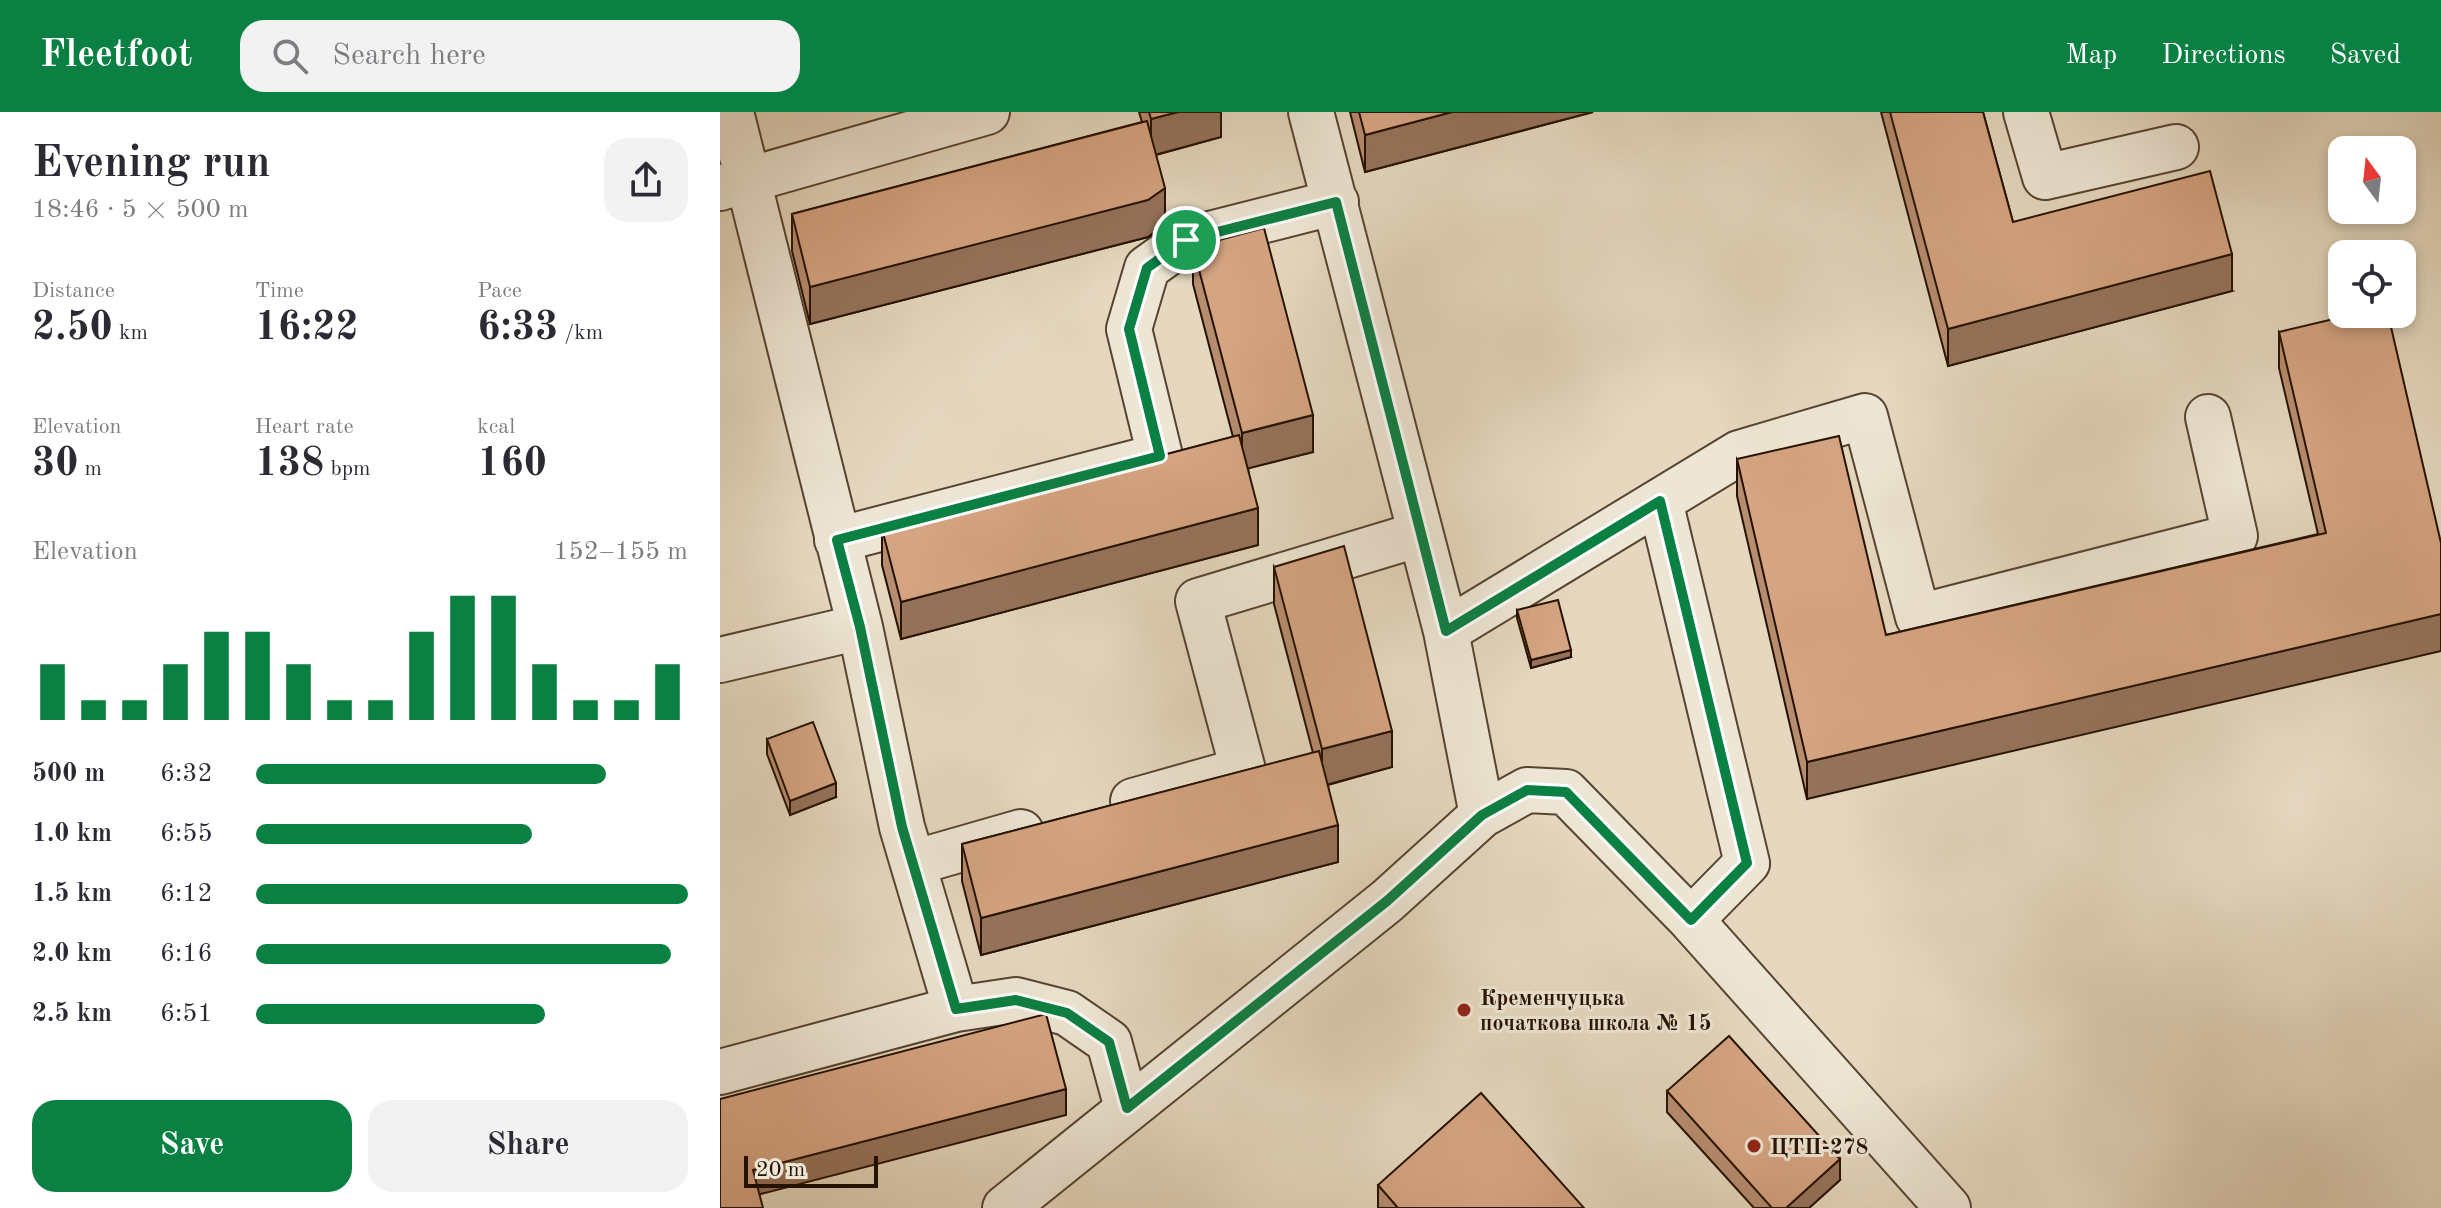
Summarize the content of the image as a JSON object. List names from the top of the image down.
{
  "places": ["Кременчуцька початкова школа № 15", "ЦТП-278"],
  "scale_bar": "20 m",
  "north": "top",
  "page": {
    "header": "Fleetfoot",
    "search": "Search here",
    "nav": ["Map", "Directions", "Saved"],
    "heading": ["Evening run", "18:46 · 5 × 500 m"],
    "stats": [
      ["Distance", "2.50 km"],
      ["Time", "16:22"],
      ["Pace", "6:33 /km"],
      ["Elevation", "30 m"],
      ["Heart rate", "138 bpm"],
      ["kcal", "160"]
    ],
    "chart": ["Elevation", "152–155 m"],
    "list": [
      {
        "name": "500 m",
        "note": "6:32"
      },
      {
        "name": "1.0 km",
        "note": "6:55"
      },
      {
        "name": "1.5 km",
        "note": "6:12"
      },
      {
        "name": "2.0 km",
        "note": "6:16"
      },
      {
        "name": "2.5 km",
        "note": "6:51"
      }
    ],
    "buttons": ["Save", "Share"],
    "scale": "20 m"
  }
}
